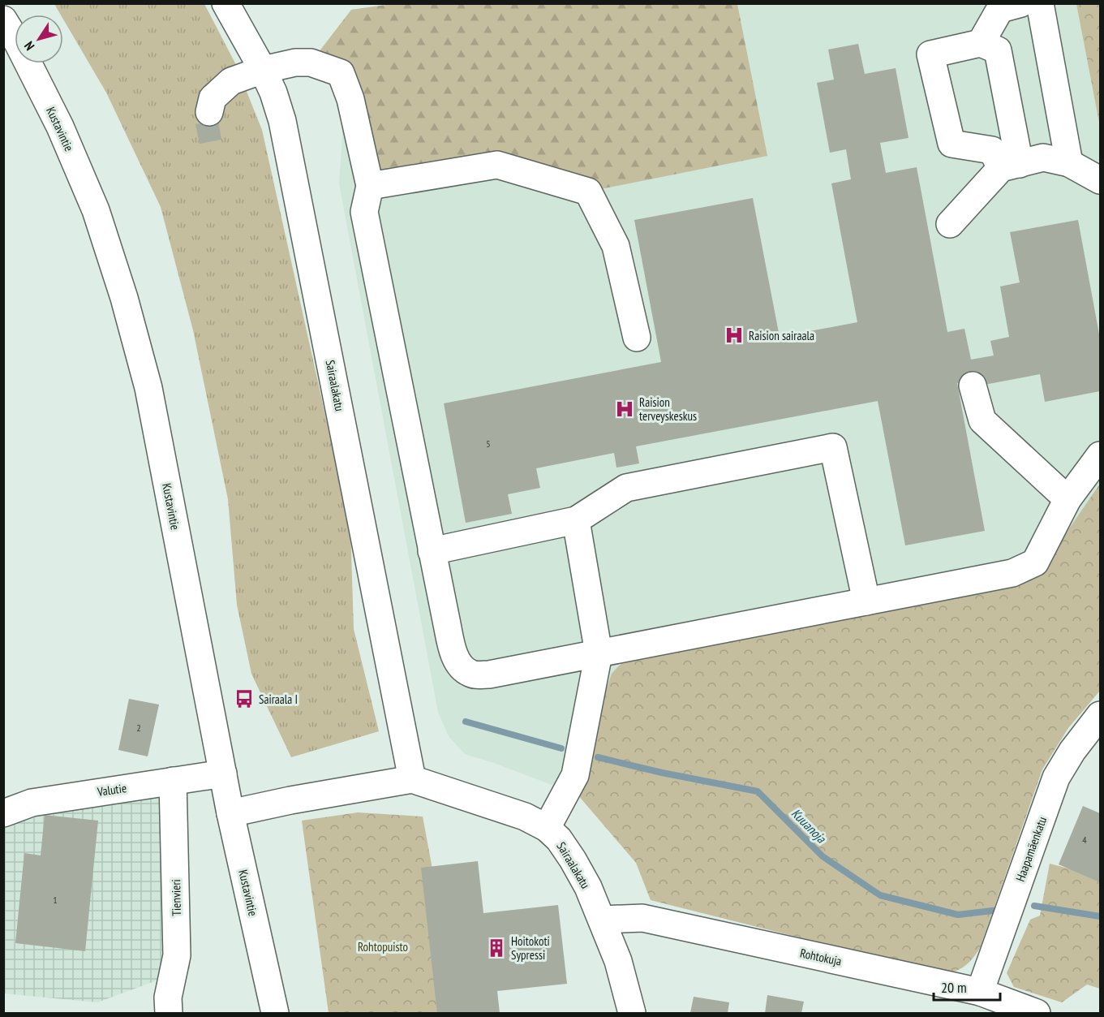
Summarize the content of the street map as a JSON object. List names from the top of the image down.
{
  "streets": {
    "street": [
      "Kustavintie",
      "Sairaalakatu",
      "Valutie",
      "Haapamäenkatu",
      "Tienvieri",
      "Rohtokuja"
    ]
  },
  "crossings": [
    ["Kustavintie", "Sairaalakatu"],
    ["Kustavintie", "Valutie"],
    ["Sairaalakatu", "Rohtokuja"],
    ["Valutie", "Tienvieri"],
    ["Haapamäenkatu", "Rohtokuja"]
  ],
  "water": ["Kuuanoja"],
  "parks": ["Rohtopuisto"],
  "places": {
    "hospital": ["Raision sairaala", "Raision terveyskeskus"],
    "bus stop": ["Sairaala I"],
    "building": ["Hoitokoti Sypressi"]
  },
  "house_numbers": [
    "5",
    "2",
    "4",
    "1"
  ],
  "scale_bar": "20 m",
  "north": "bottom left"
}
